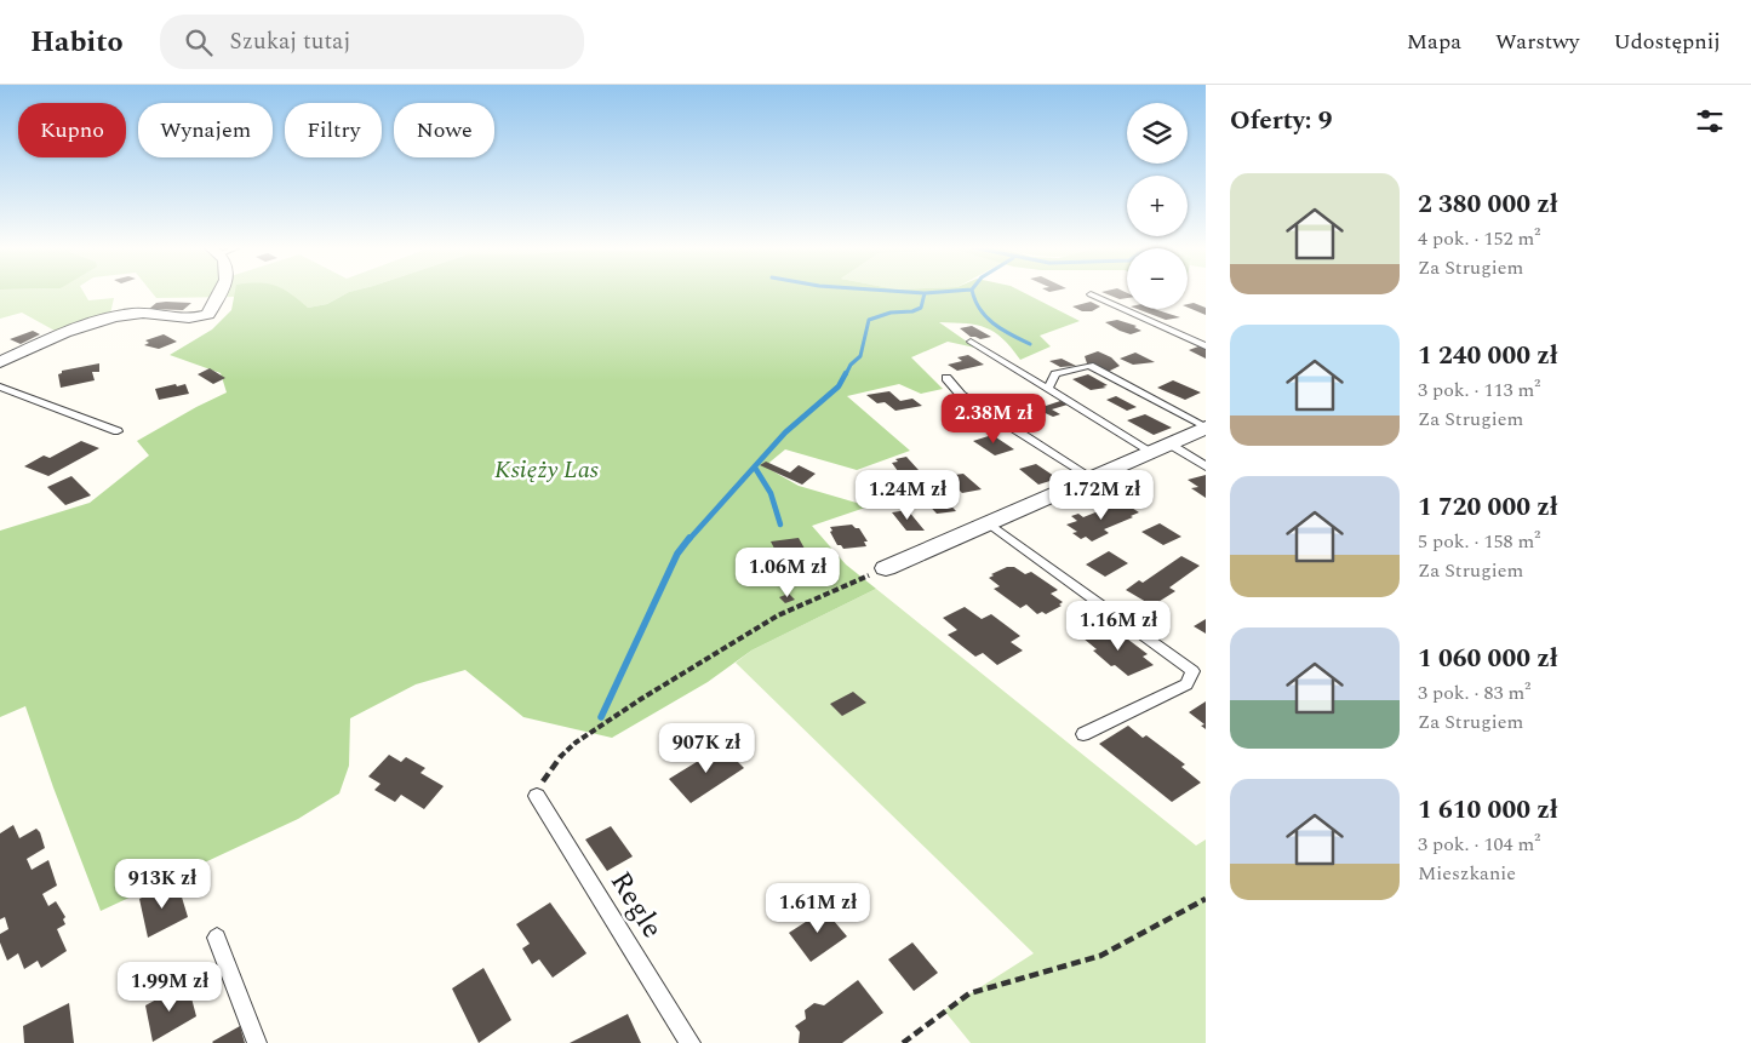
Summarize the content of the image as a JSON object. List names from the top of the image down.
{
  "streets": {
    "lane": ["Regle"]
  },
  "parks": ["Księży Las"],
  "page": {
    "header": "Habito",
    "search": "Szukaj tutaj",
    "nav": ["Mapa", "Warstwy", "Udostępnij"],
    "heading": "Oferty: 9",
    "map_buttons": ["+", "−"],
    "chip": [
      "Kupno",
      "Wynajem",
      "Filtry",
      "Nowe"
    ],
    "list": [
      {
        "name": "2 380 000 zł",
        "note": "4 pok. · 152 m² · Za Strugiem"
      },
      {
        "name": "1 240 000 zł",
        "note": "3 pok. · 113 m² · Za Strugiem"
      },
      {
        "name": "1 720 000 zł",
        "note": "5 pok. · 158 m² · Za Strugiem"
      },
      {
        "name": "1 060 000 zł",
        "note": "3 pok. · 83 m² · Za Strugiem"
      },
      {
        "name": "1 610 000 zł",
        "note": "3 pok. · 104 m² · Mieszkanie"
      }
    ],
    "price": [
      "2.38M zł",
      "1.24M zł",
      "1.72M zł",
      "1.06M zł",
      "1.16M zł",
      "907K zł",
      "913K zł",
      "1.61M zł",
      "1.99M zł"
    ]
  }
}
